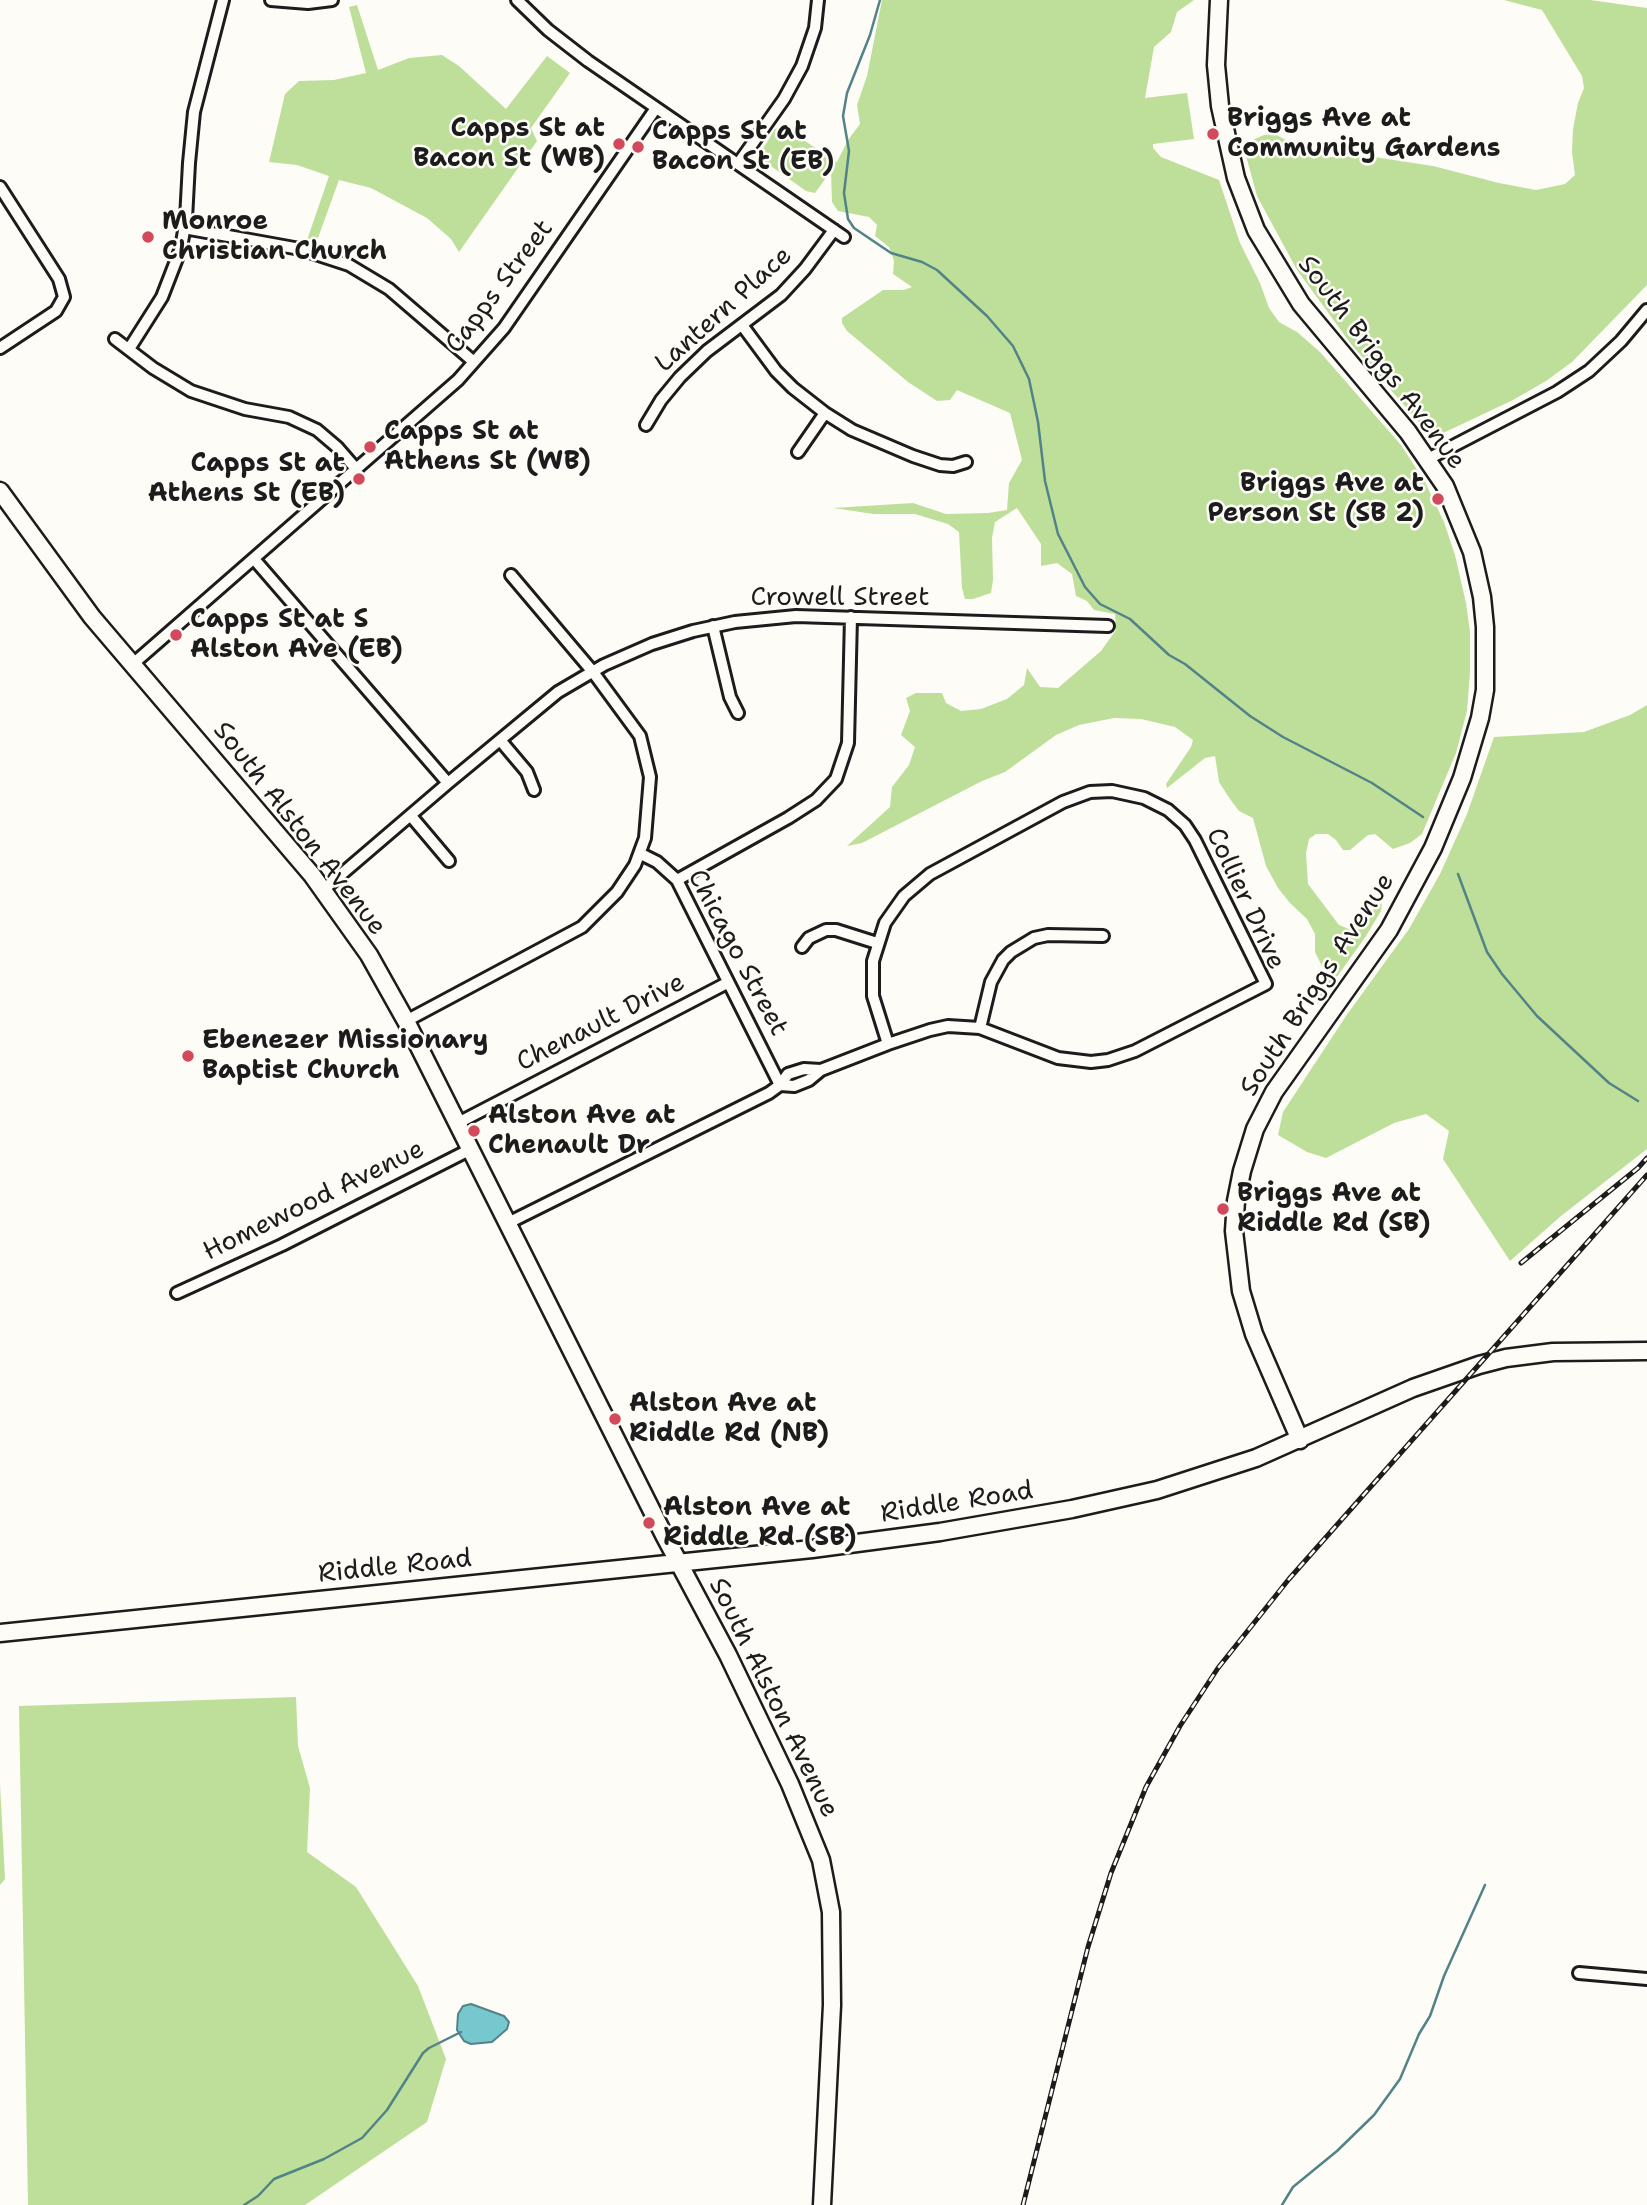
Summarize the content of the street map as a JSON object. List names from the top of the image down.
{
  "streets": {
    "street": [
      "Capps Street",
      "Lantern Place",
      "South Briggs Avenue",
      "Crowell Street",
      "South Alston Avenue",
      "Collier Drive",
      "Chicago Street",
      "Chenault Drive",
      "Homewood Avenue",
      "Riddle Road"
    ]
  },
  "crossings": [
    ["Capps Street", "South Alston Avenue"],
    ["South Briggs Avenue", "Riddle Road"],
    ["Crowell Street", "South Alston Avenue"],
    ["South Alston Avenue", "Collier Drive"],
    ["South Alston Avenue", "Chenault Drive"],
    ["South Alston Avenue", "Homewood Avenue"],
    ["South Alston Avenue", "Riddle Road"],
    ["Collier Drive", "Chicago Street"],
    ["Chicago Street", "Chenault Drive"]
  ],
  "places": [
    "Briggs Ave at Community Gardens",
    "Capps St at Bacon St (WB)",
    "Capps St at Bacon St (EB)",
    "Monroe Christian Church",
    "Capps St at Athens St (WB)",
    "Capps St at Athens St (EB)",
    "Briggs Ave at Person St (SB 2)",
    "Capps St at S Alston Ave (EB)",
    "Ebenezer Missionary Baptist Church",
    "Alston Ave at Chenault Dr",
    "Briggs Ave at Riddle Rd (SB)",
    "Alston Ave at Riddle Rd (NB)",
    "Alston Ave at Riddle Rd (SB)"
  ]
}
